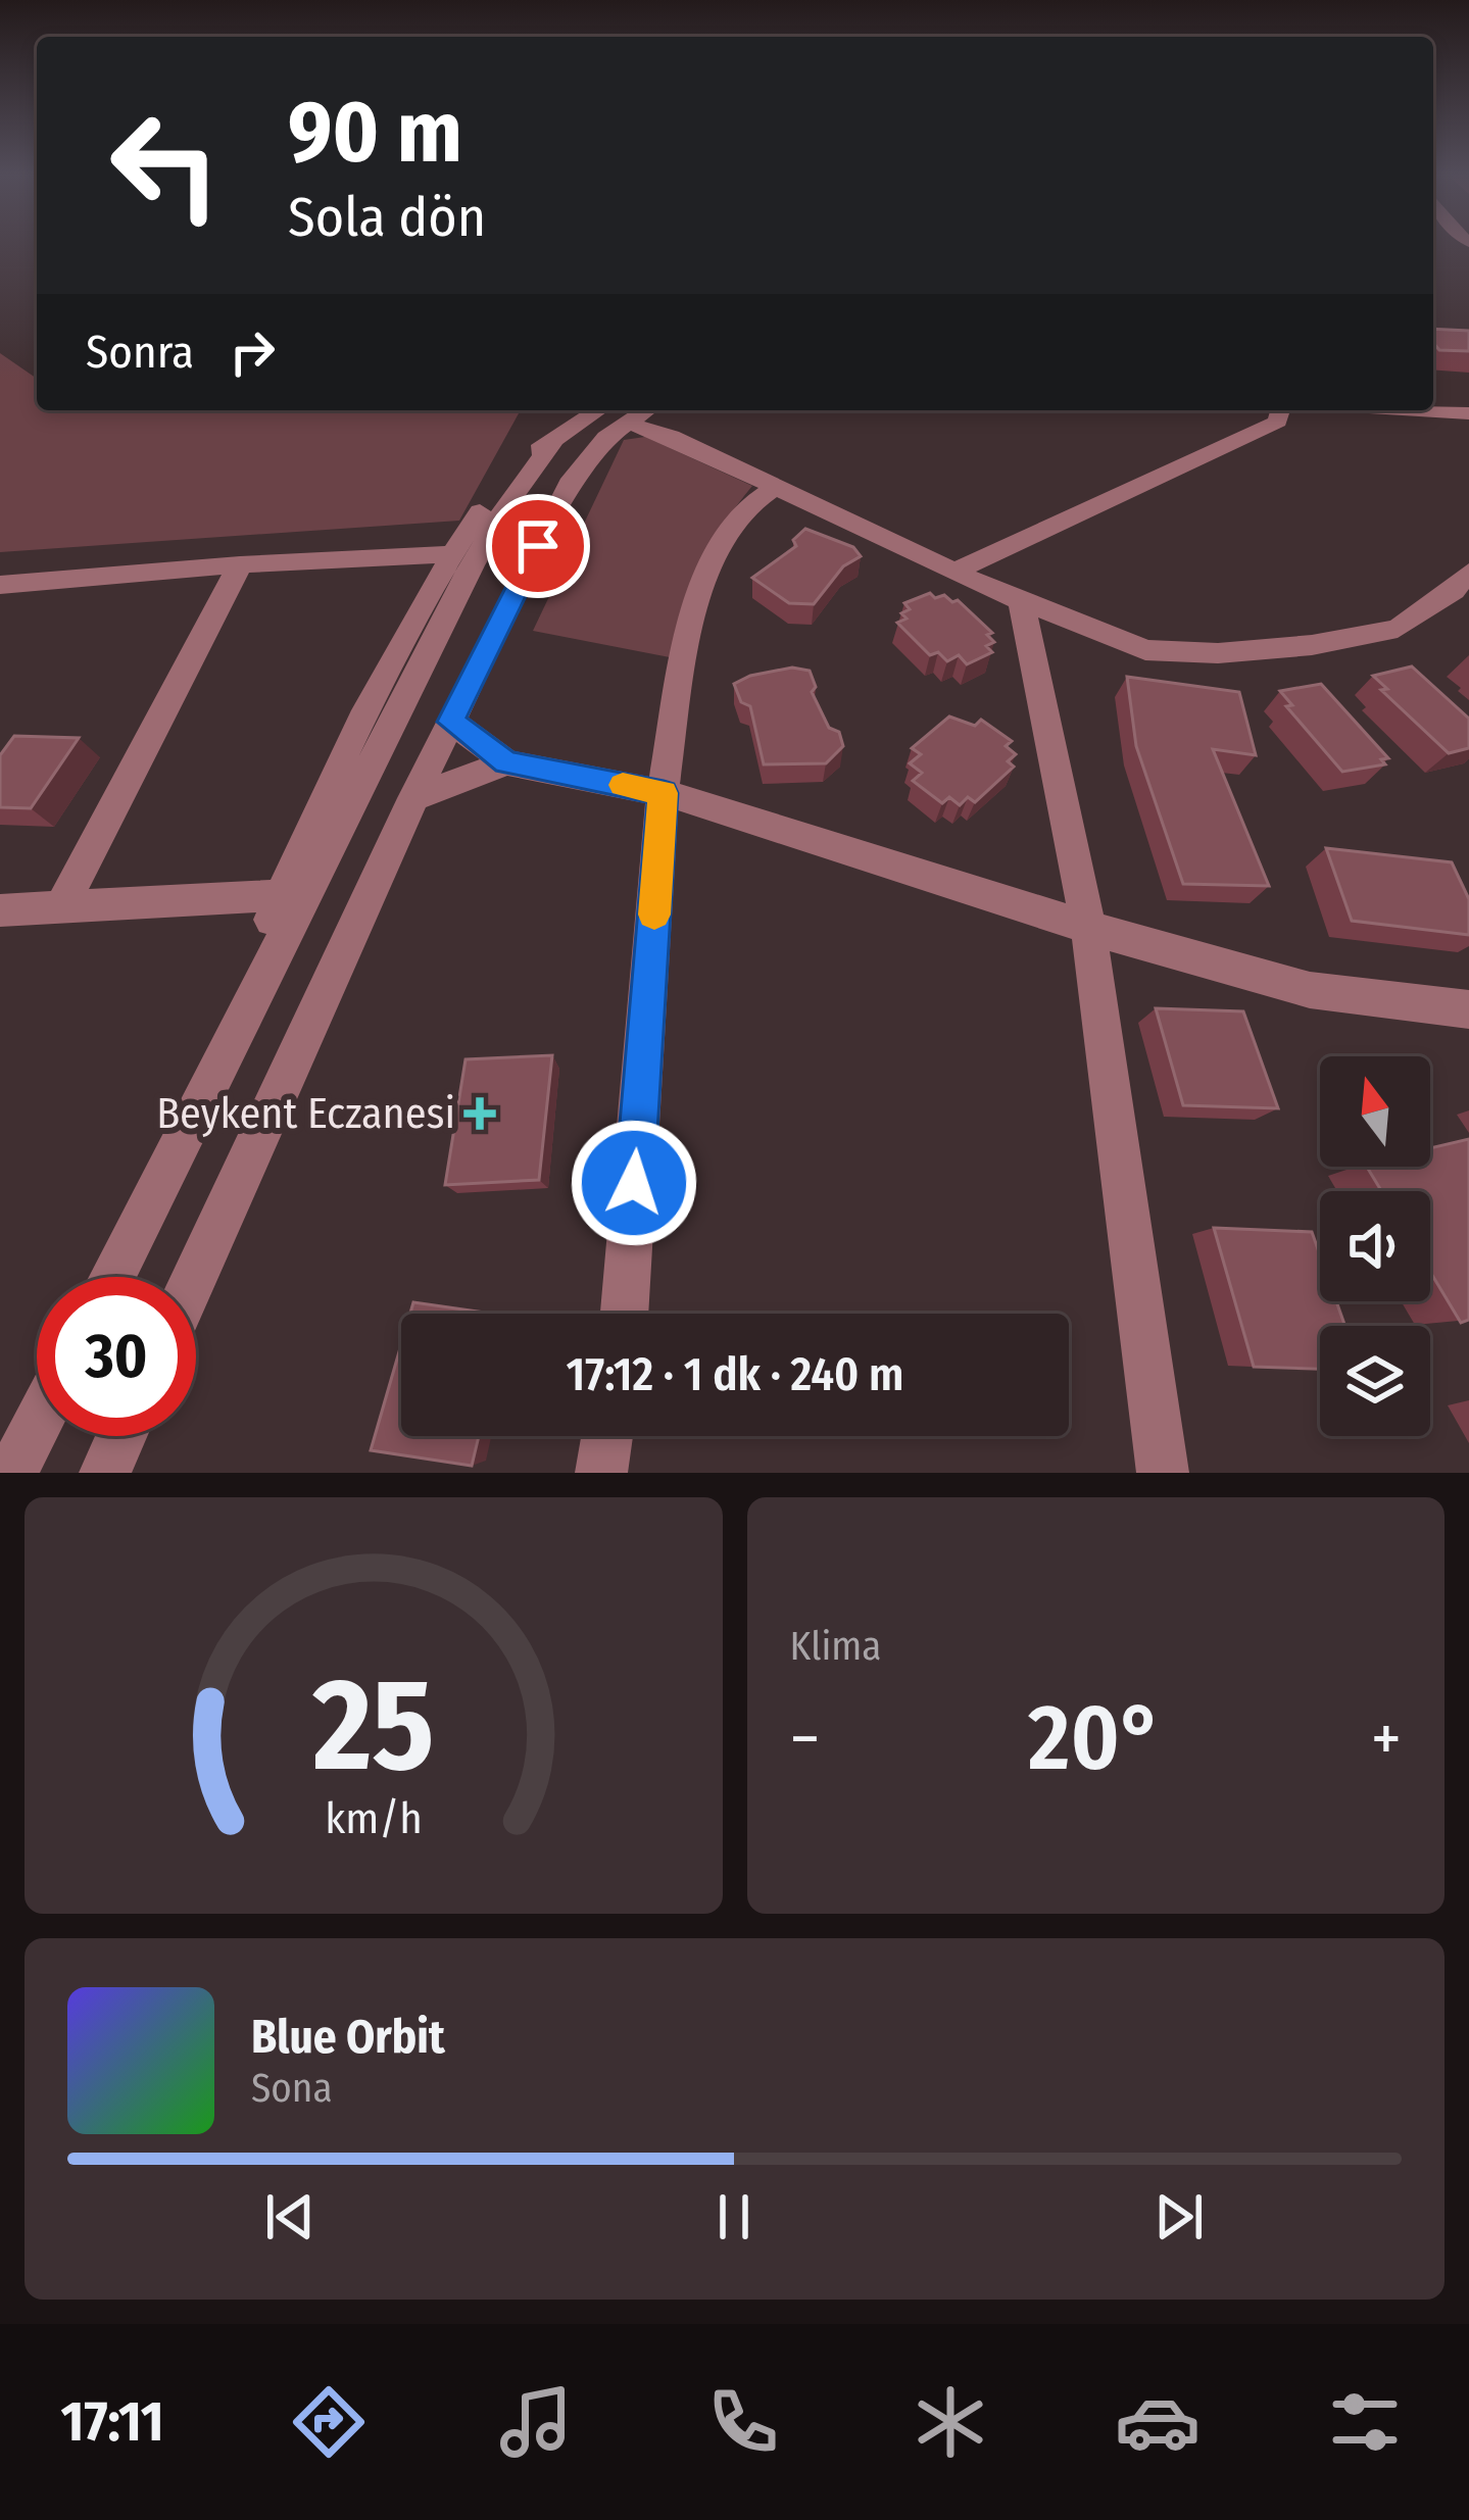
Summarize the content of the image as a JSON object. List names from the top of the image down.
{
  "places": {
    "health": ["Beykent Eczanesi"]
  },
  "north": "top",
  "page": {
    "turn": ["90 m", "Sola dön"],
    "then": "Sonra",
    "limit": "30",
    "trip": "17:12 · 1 dk · 240 m",
    "tile": "Klima",
    "heat": ["−", "20°", "+"],
    "song": ["Blue Orbit", "Sona"],
    "tabs": "17:11",
    "gauge": ["25", "km/h"]
  }
}
